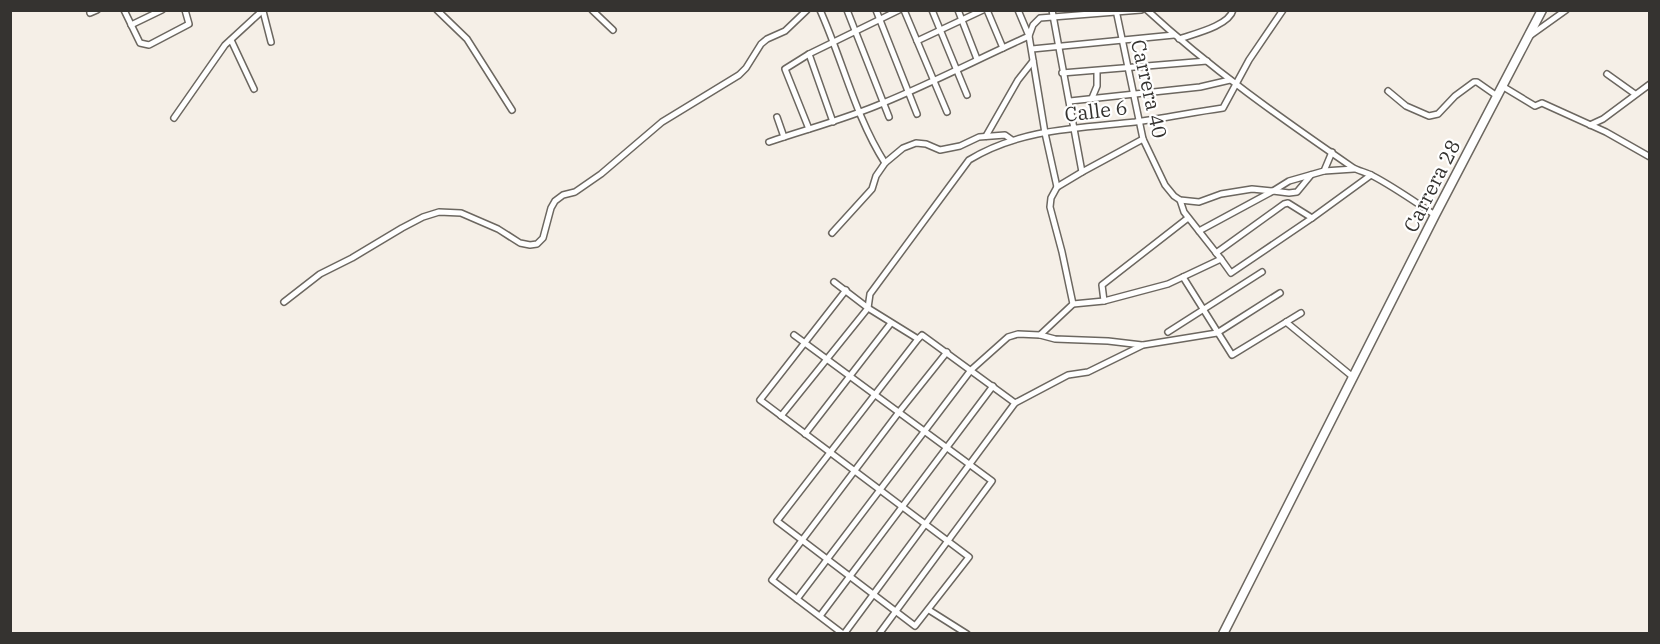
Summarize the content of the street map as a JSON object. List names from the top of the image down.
{
  "streets": {
    "highway": ["Carrera 28"],
    "street": ["Carrera 40", "Calle 6"]
  },
  "crossings": [
    ["Carrera 40", "Calle 6"]
  ]
}
